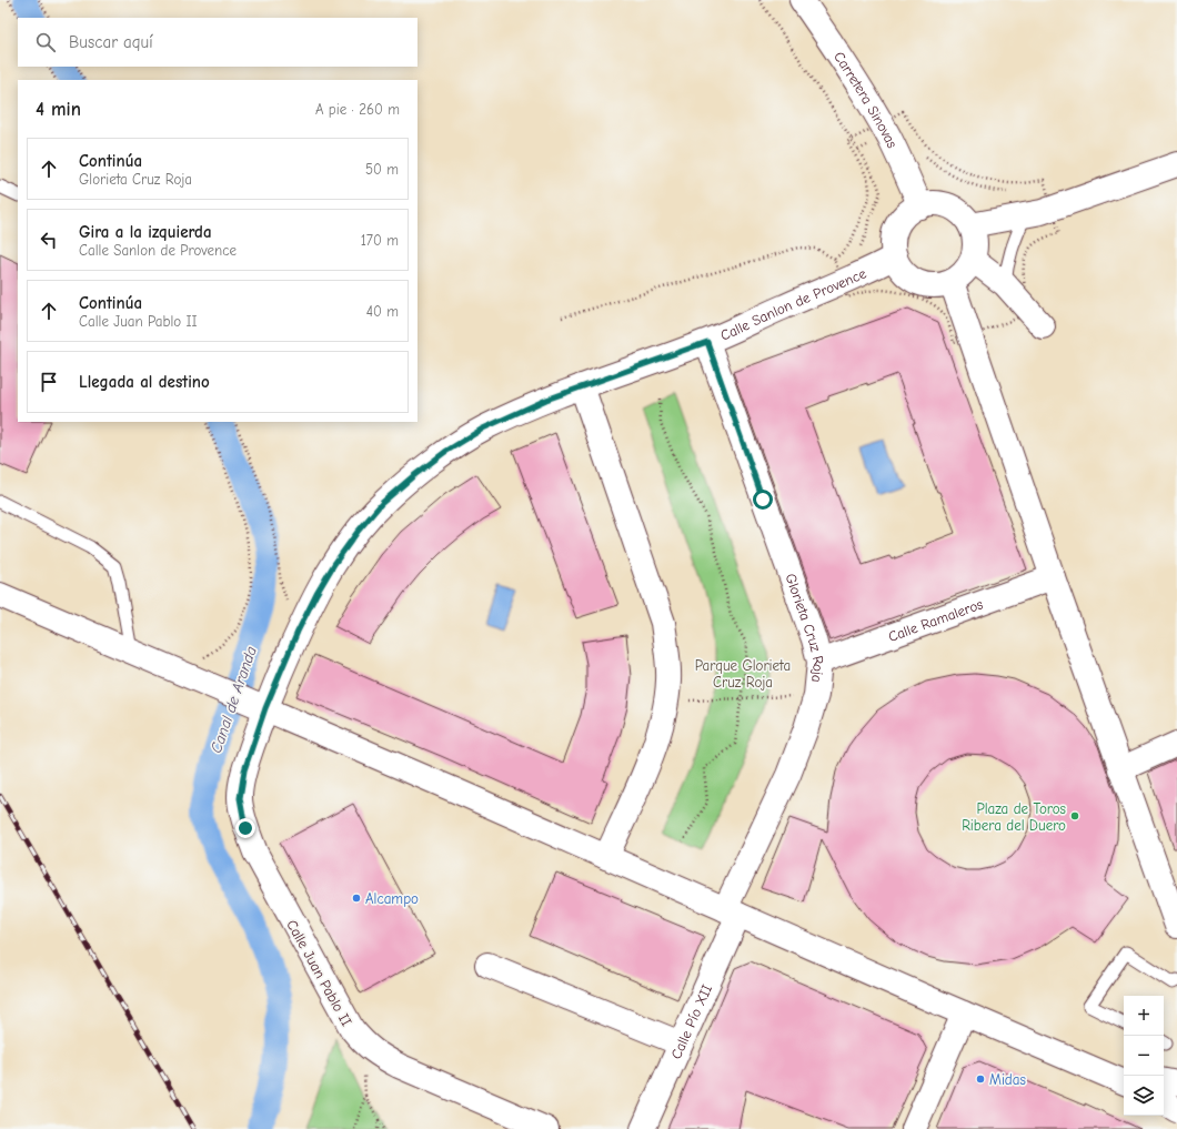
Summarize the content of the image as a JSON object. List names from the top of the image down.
{
  "streets": {
    "street": [
      "Carretera Sinovas",
      "Calle Sanlon de Provence",
      "Calle Ramaleros",
      "Glorieta Cruz Roja",
      "Calle Juan Pablo II",
      "Calle Pío XII"
    ]
  },
  "crossings": [
    ["Carretera Sinovas", "Calle Sanlon de Provence"],
    ["Calle Sanlon de Provence", "Glorieta Cruz Roja"],
    ["Calle Sanlon de Provence", "Calle Juan Pablo II"],
    ["Calle Ramaleros", "Glorieta Cruz Roja"],
    ["Glorieta Cruz Roja", "Calle Pío XII"]
  ],
  "water": ["Canal de Aranda"],
  "parks": ["Parque Glorieta Cruz Roja"],
  "places": ["Plaza de Toros Ribera del Duero", "Alcampo", "Midas"],
  "page": {
    "search": "Buscar aquí",
    "heading": ["4 min", "A pie · 260 m"],
    "list": [
      ["Continúa", "Glorieta Cruz Roja", "50 m"],
      ["Gira a la izquierda", "Calle Sanlon de Provence", "170 m"],
      ["Continúa", "Calle Juan Pablo II", "40 m"],
      "Llegada al destino"
    ],
    "map_buttons": ["+", "−"]
  }
}
